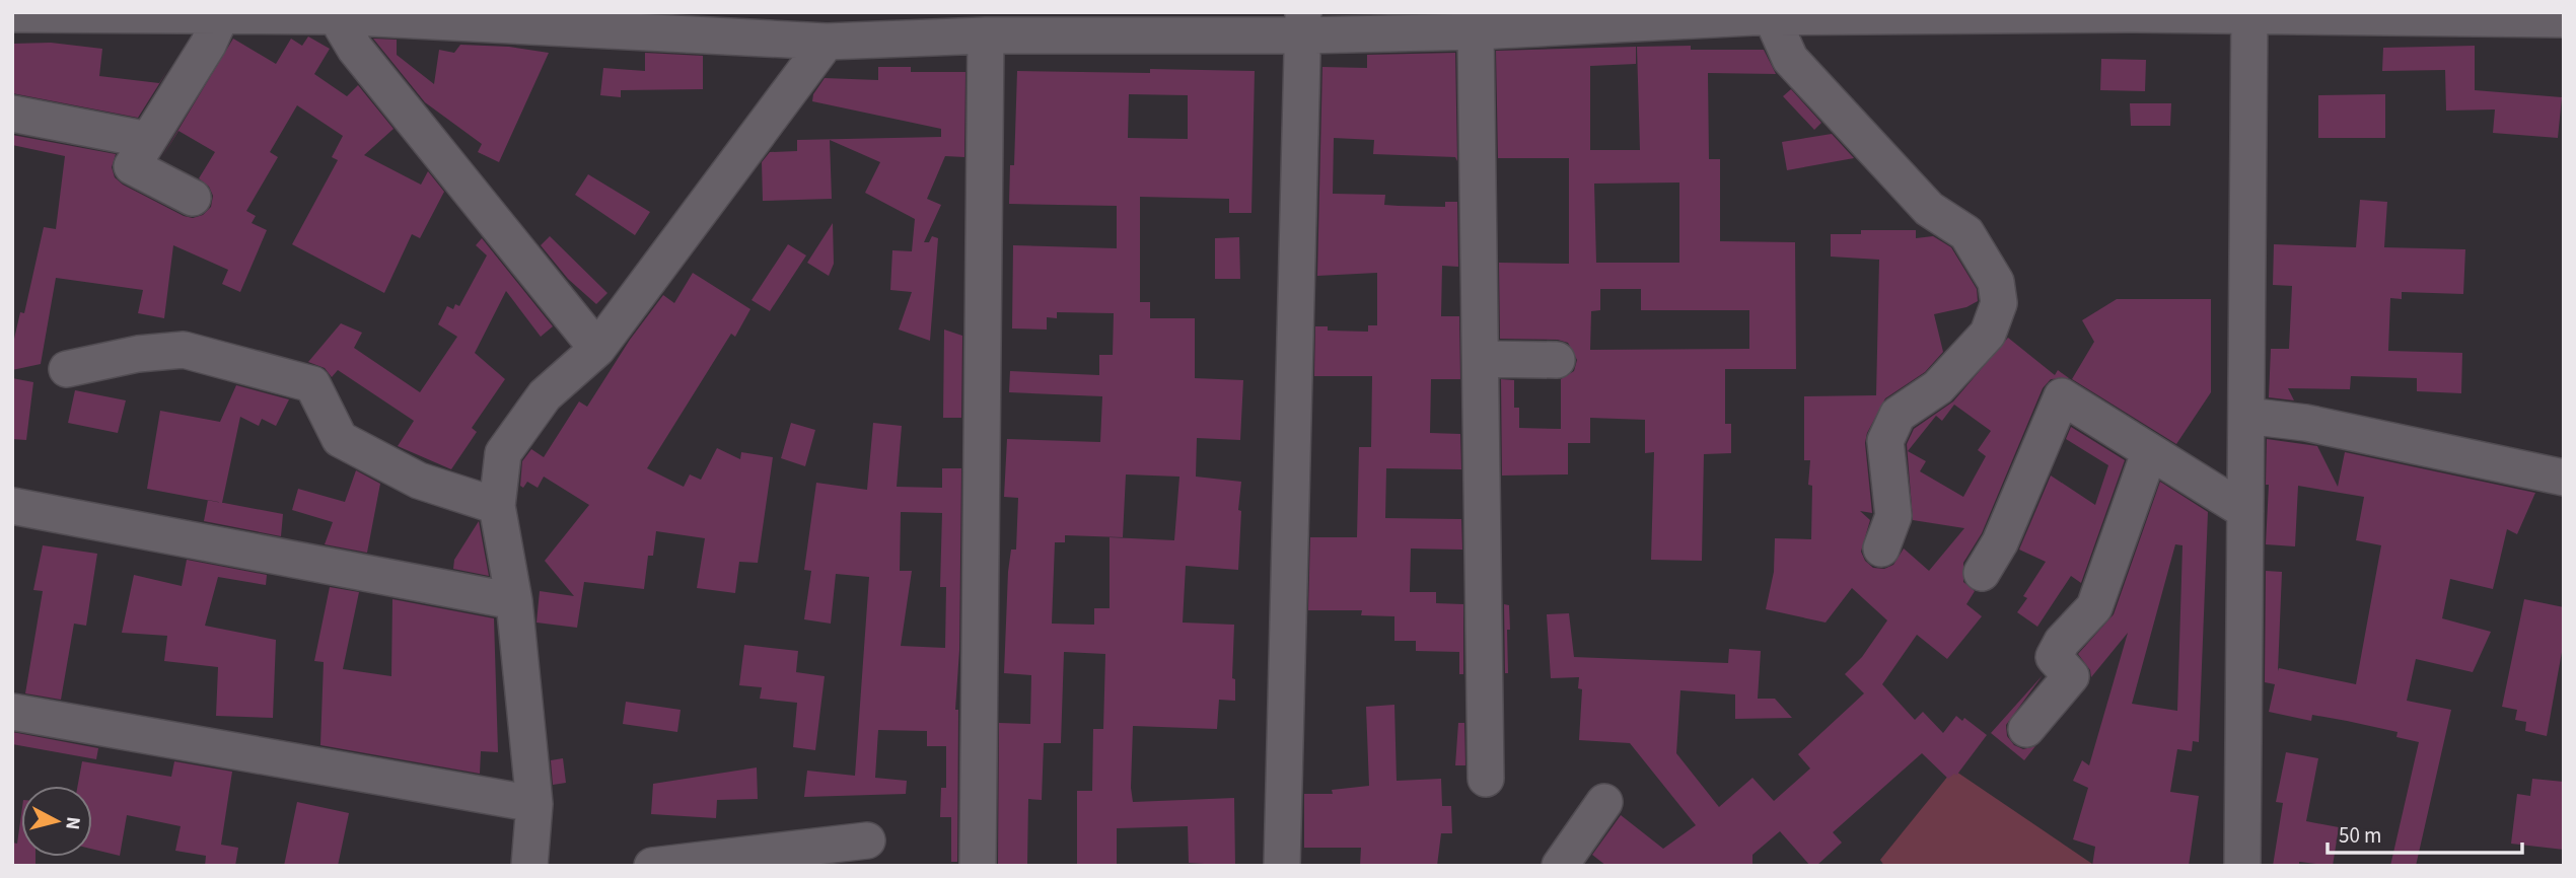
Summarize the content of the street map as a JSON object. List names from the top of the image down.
{
  "scale_bar": "50 m",
  "north": "right"
}
